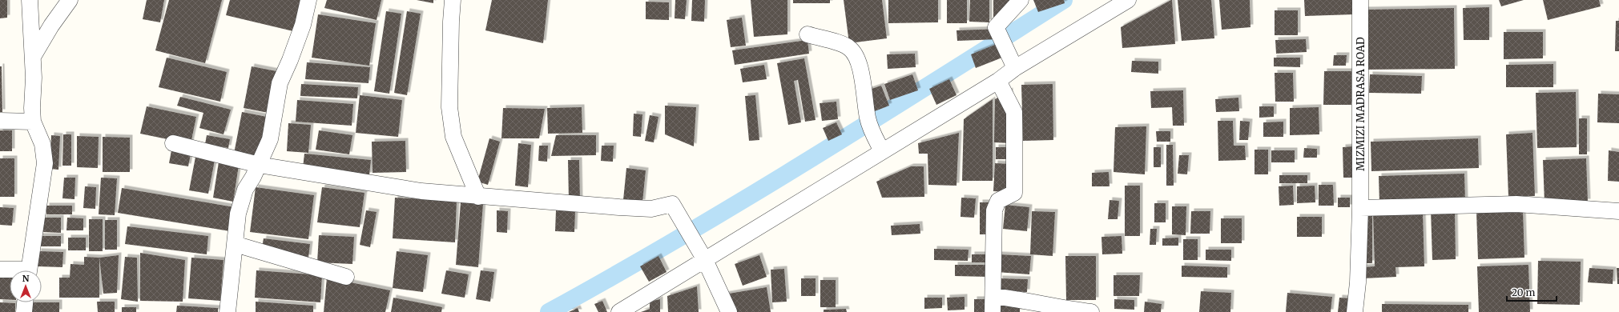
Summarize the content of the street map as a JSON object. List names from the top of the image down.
{
  "streets": {
    "street": ["MIZMIZI MADRASA ROAD"]
  },
  "scale_bar": "20 m",
  "north": "top"
}
